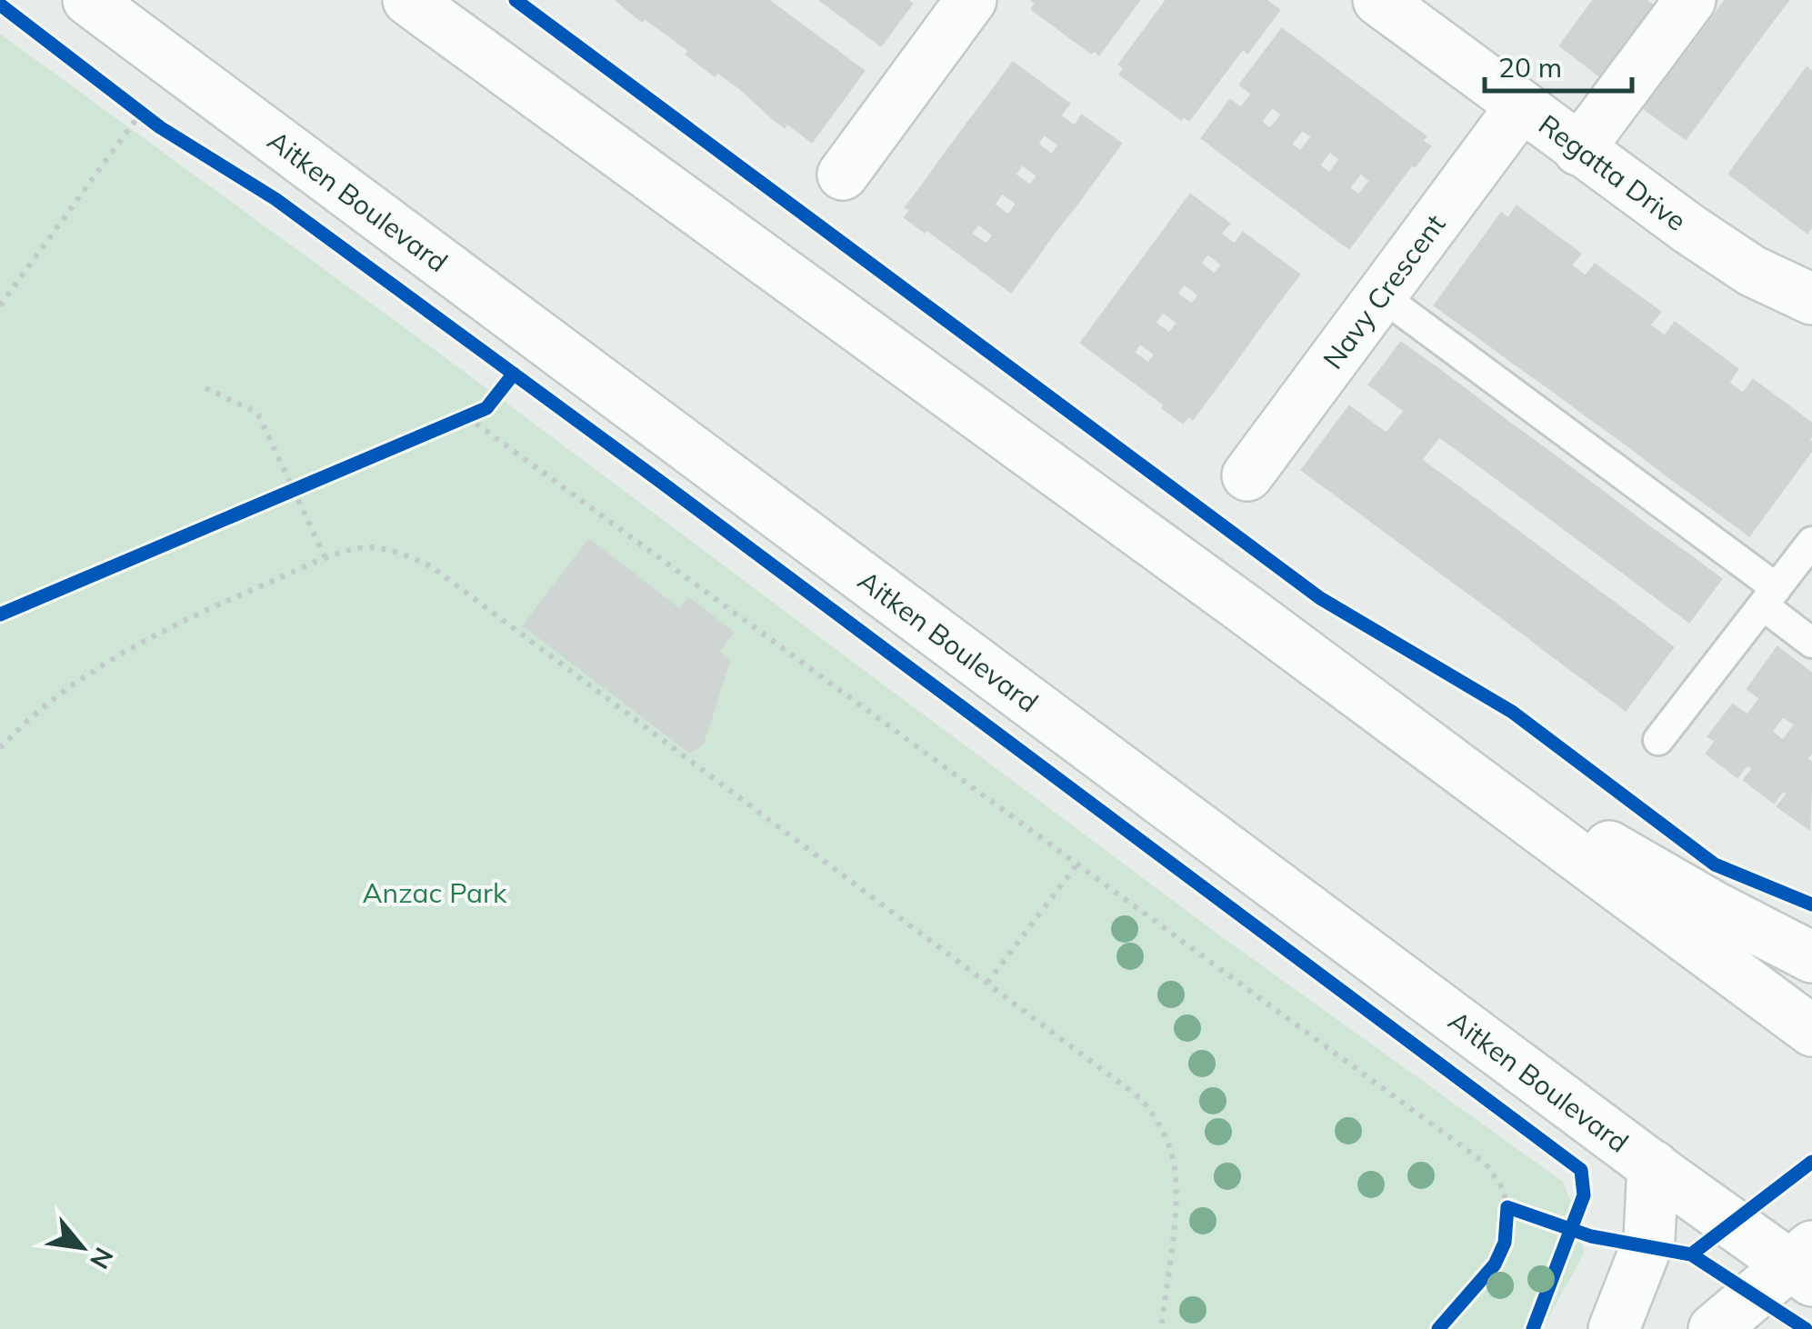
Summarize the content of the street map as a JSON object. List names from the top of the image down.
{
  "streets": {
    "main road": ["Regatta Drive", "Aitken Boulevard", "Navy Crescent"]
  },
  "crossings": [
    ["Regatta Drive", "Navy Crescent"]
  ],
  "parks": ["Anzac Park"],
  "scale_bar": "20 m",
  "north": "bottom right"
}
